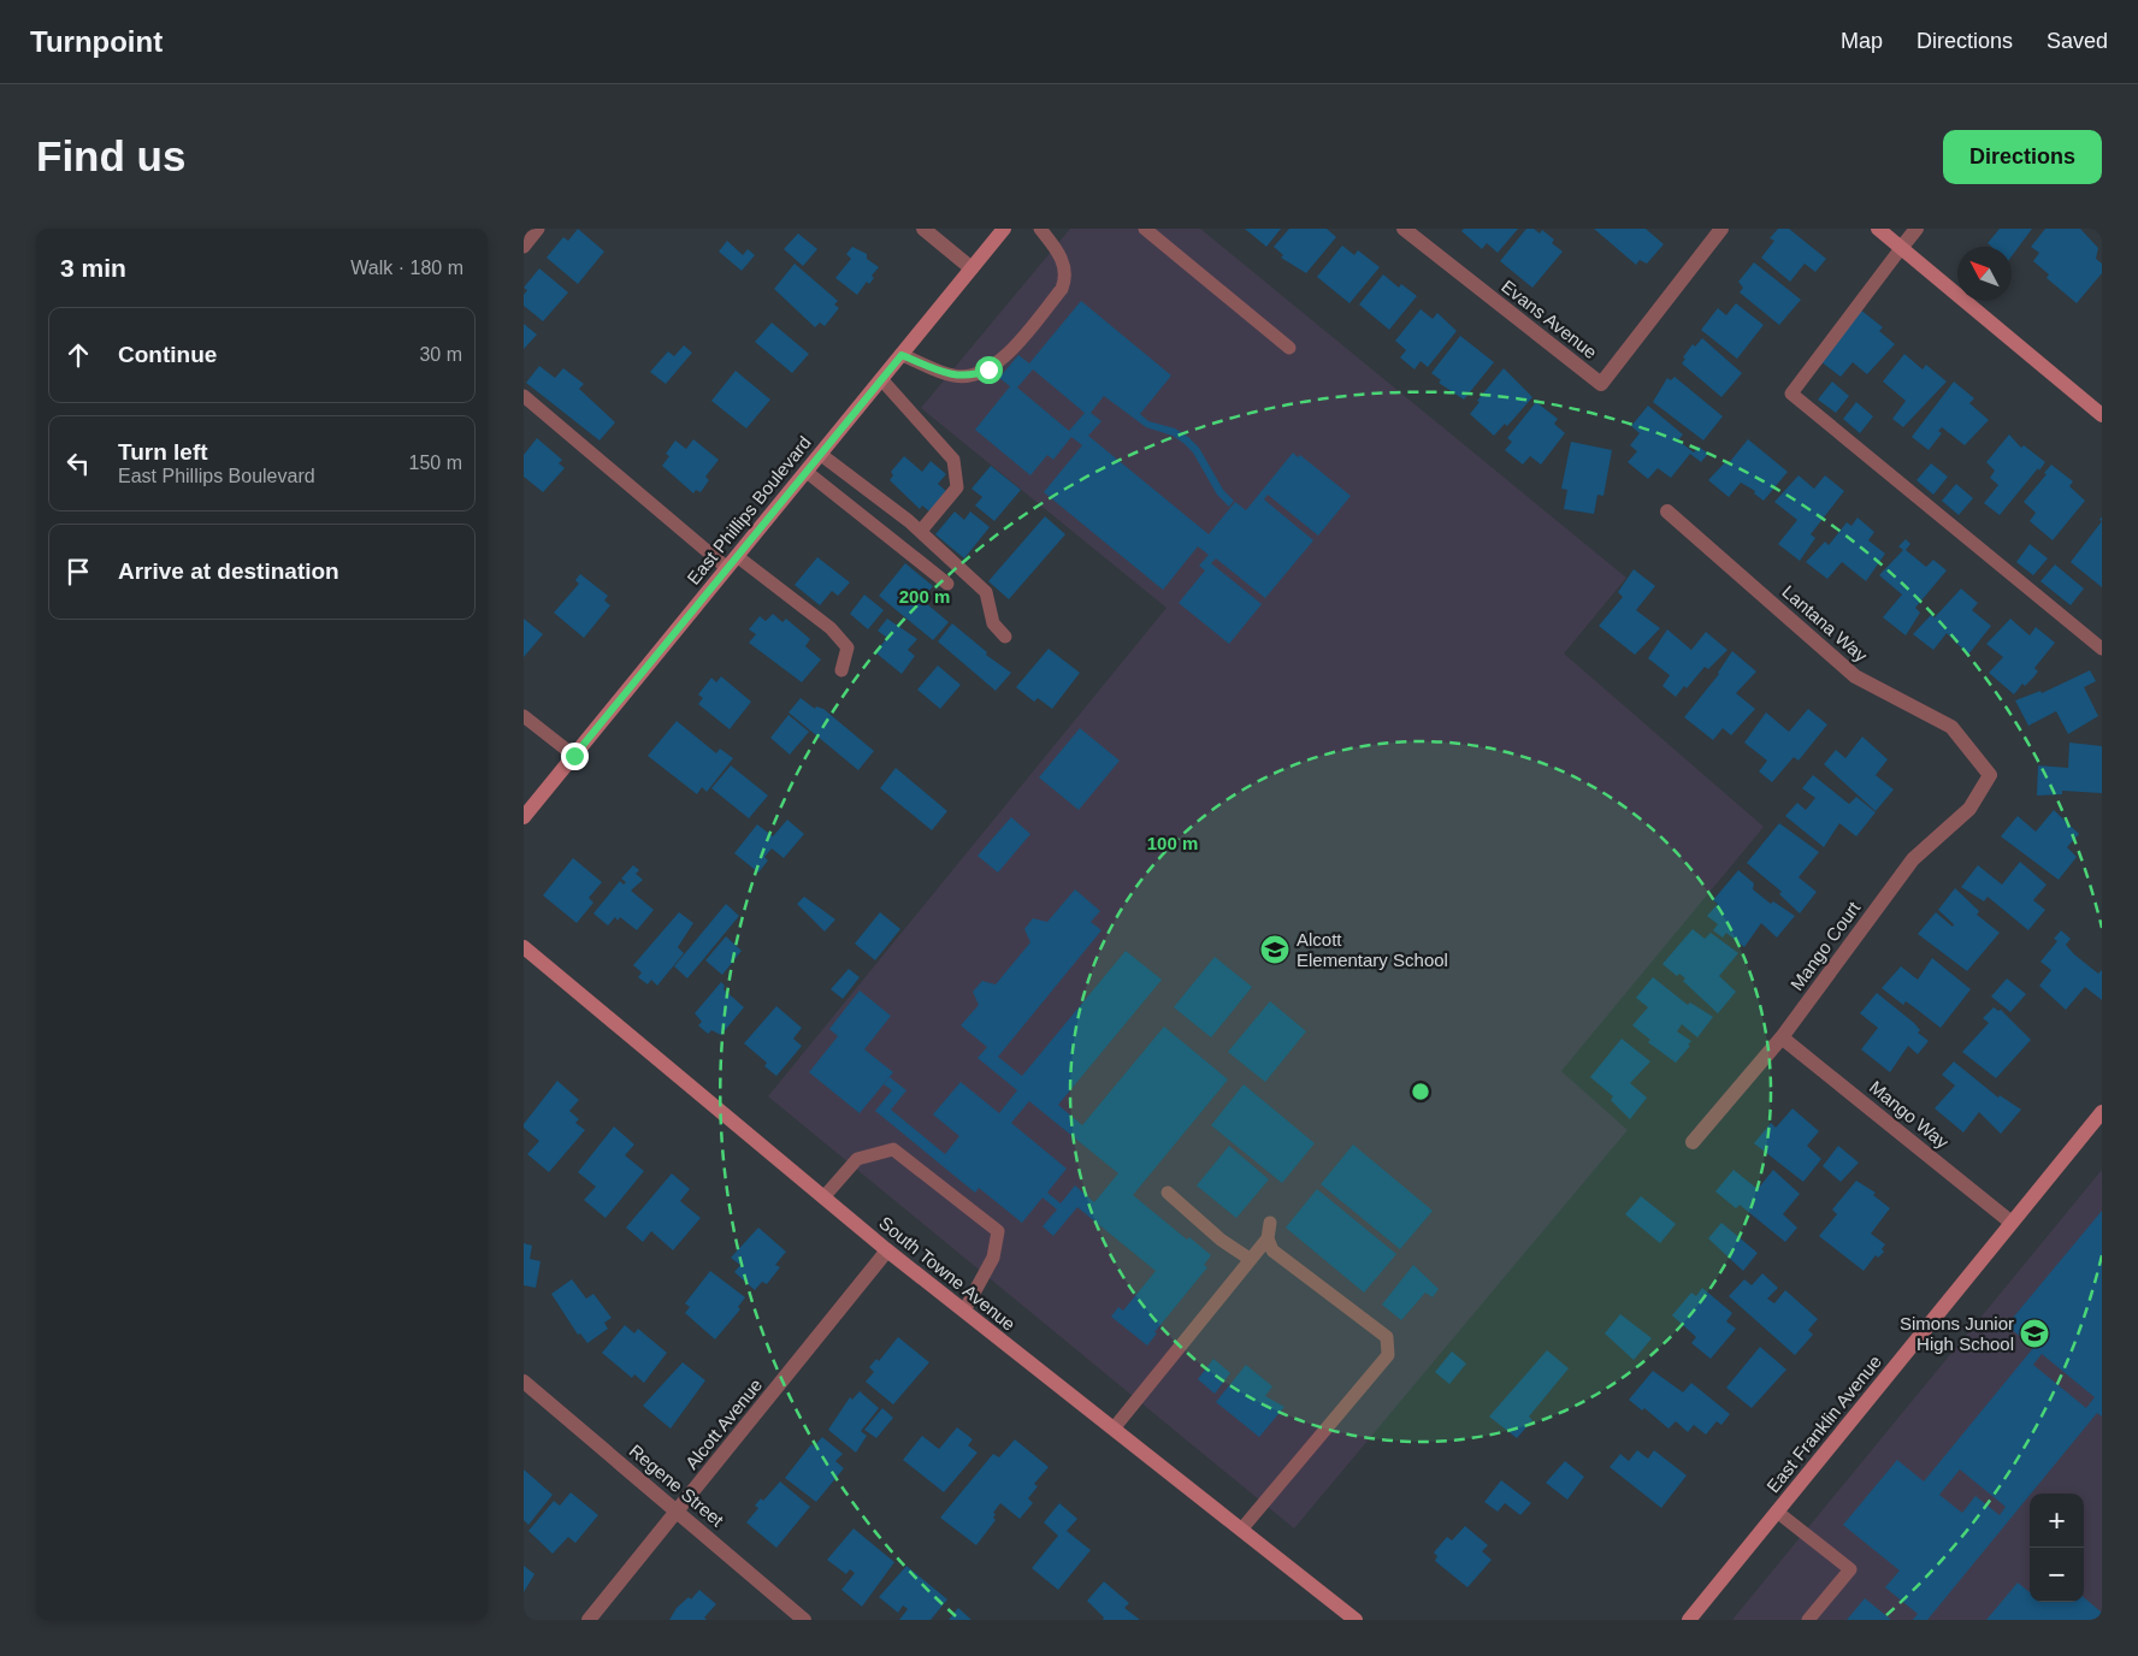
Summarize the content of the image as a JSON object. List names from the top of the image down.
{
  "streets": {
    "street": [
      "Evans Avenue",
      "East Phillips Boulevard",
      "Lantana Way",
      "Mango Court",
      "Mango Way",
      "South Towne Avenue",
      "Alcott Avenue",
      "East Franklin Avenue",
      "Regene Street"
    ]
  },
  "crossings": [
    ["Lantana Way", "Mango Court"],
    ["Mango Court", "Mango Way"],
    ["Mango Way", "East Franklin Avenue"],
    ["South Towne Avenue", "Alcott Avenue"],
    ["Alcott Avenue", "Regene Street"]
  ],
  "places": {
    "school or university": ["Alcott Elementary School", "Simons Junior High School"]
  },
  "north": "top left",
  "page": {
    "header": "Turnpoint",
    "nav": ["Map", "Directions", "Saved"],
    "buttons": "Directions",
    "title": "Find us",
    "heading": ["3 min", "Walk · 180 m"],
    "list": [
      ["Continue", "30 m"],
      ["Turn left", "East Phillips Boulevard", "150 m"],
      "Arrive at destination"
    ],
    "map_buttons": ["+", "−"]
  },
  "rings": ["200 m", "100 m"]
}
